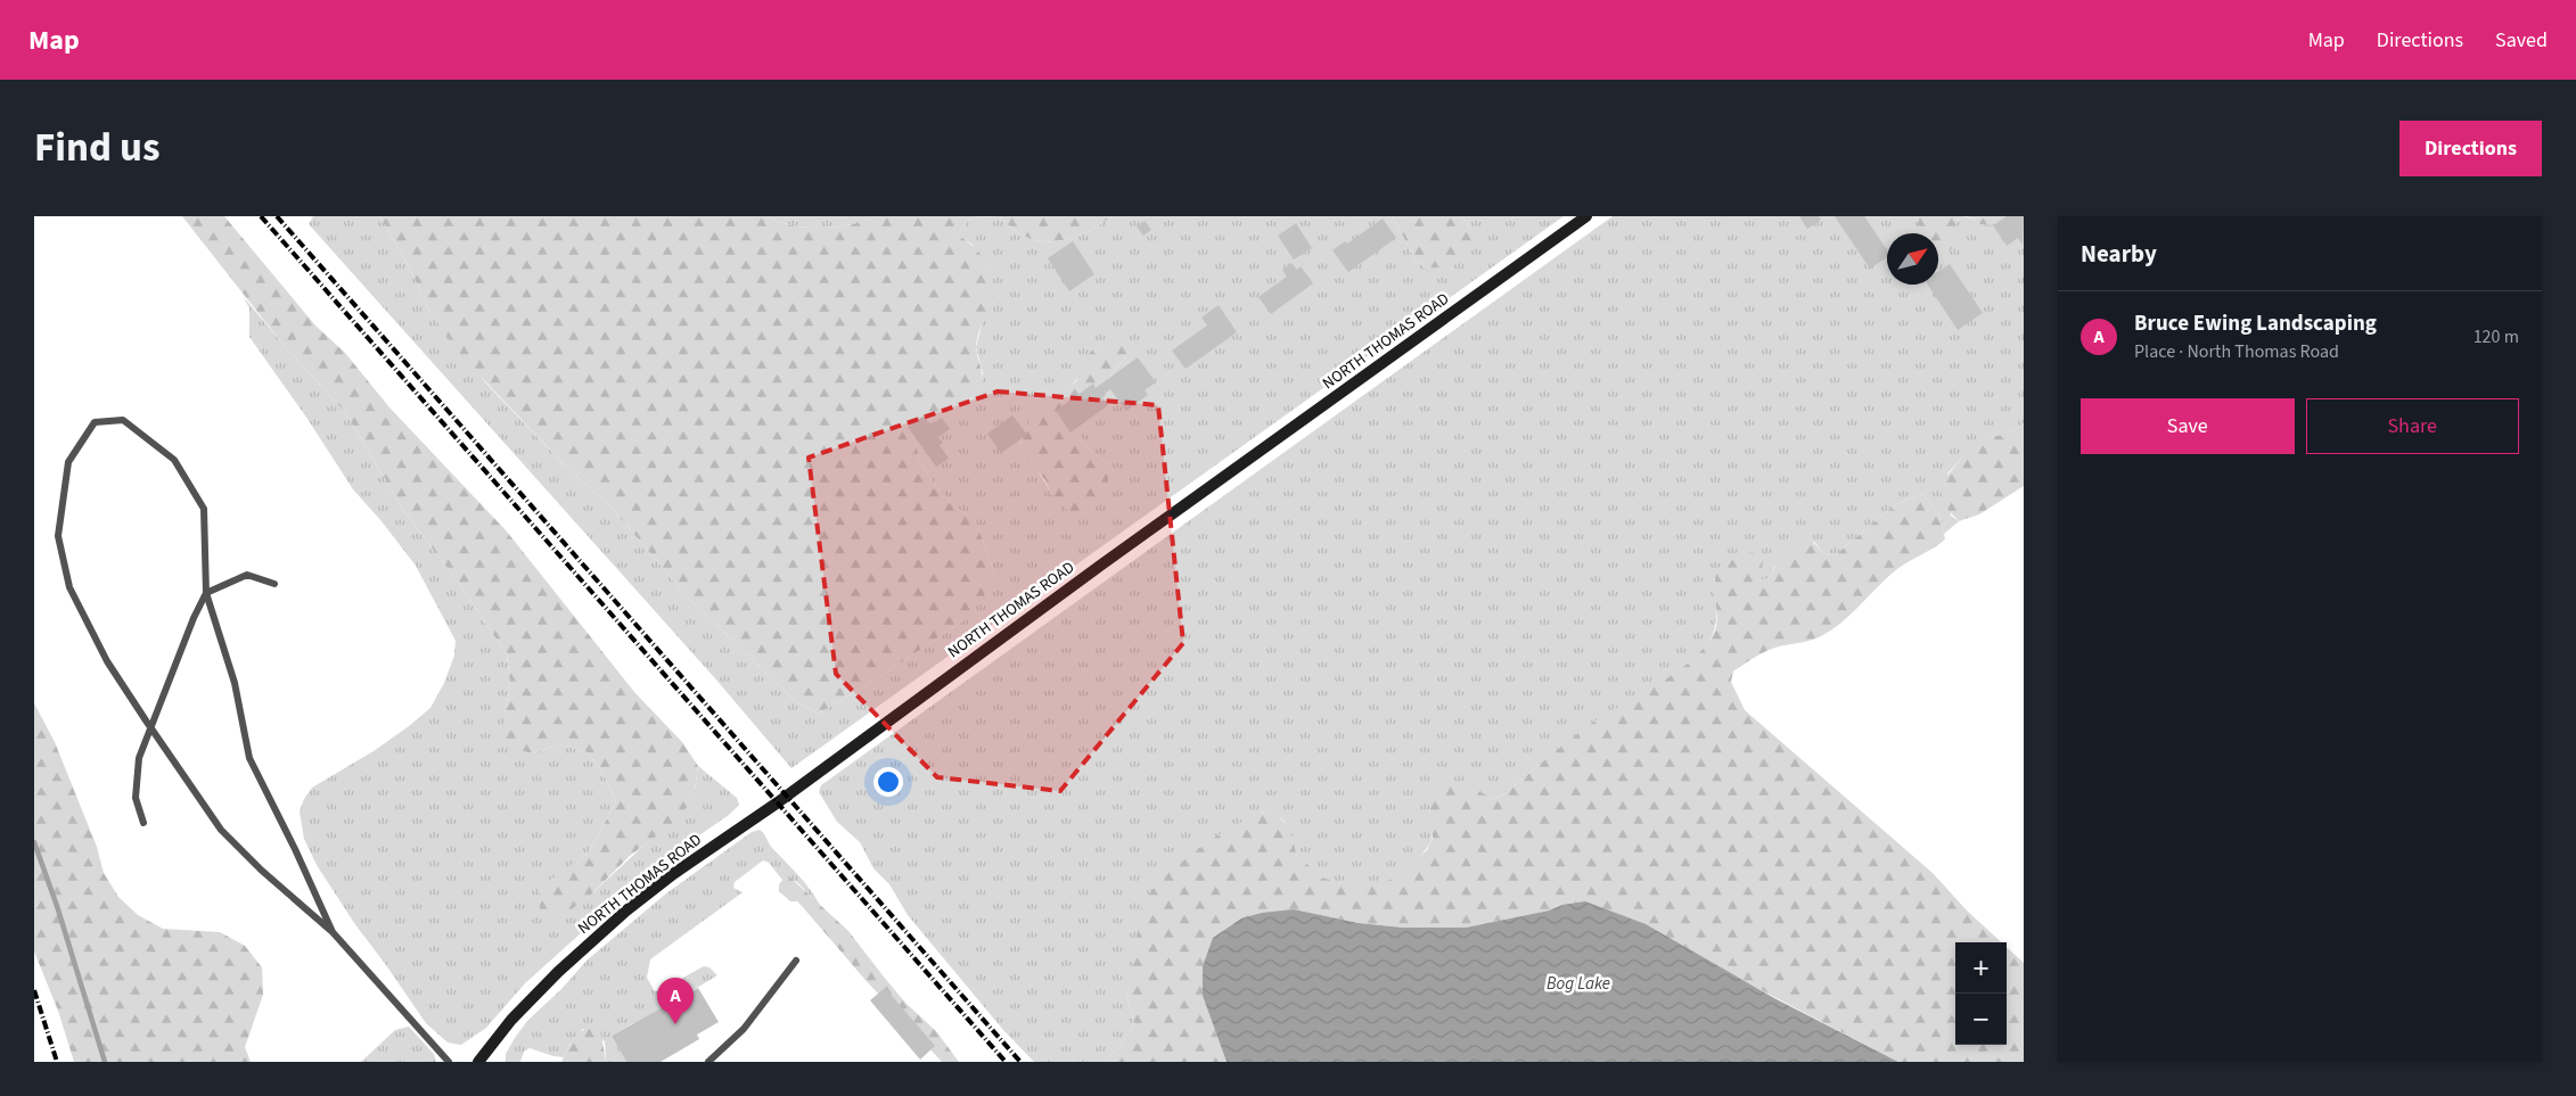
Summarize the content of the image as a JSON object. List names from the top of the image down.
{
  "streets": {
    "main road": ["NORTH THOMAS ROAD"]
  },
  "water": ["Bog Lake"],
  "north": "top right",
  "page": {
    "header": "Map",
    "nav": ["Map", "Directions", "Saved"],
    "title": "Find us",
    "buttons": [
      "Directions",
      ["Save", "Share"]
    ],
    "heading": "Nearby",
    "list": [
      {
        "mark": "A",
        "name": "Bruce Ewing Landscaping",
        "note": "Place · North Thomas Road",
        "value": "120 m"
      }
    ],
    "map_buttons": ["+", "−"],
    "pins": "A"
  }
}
